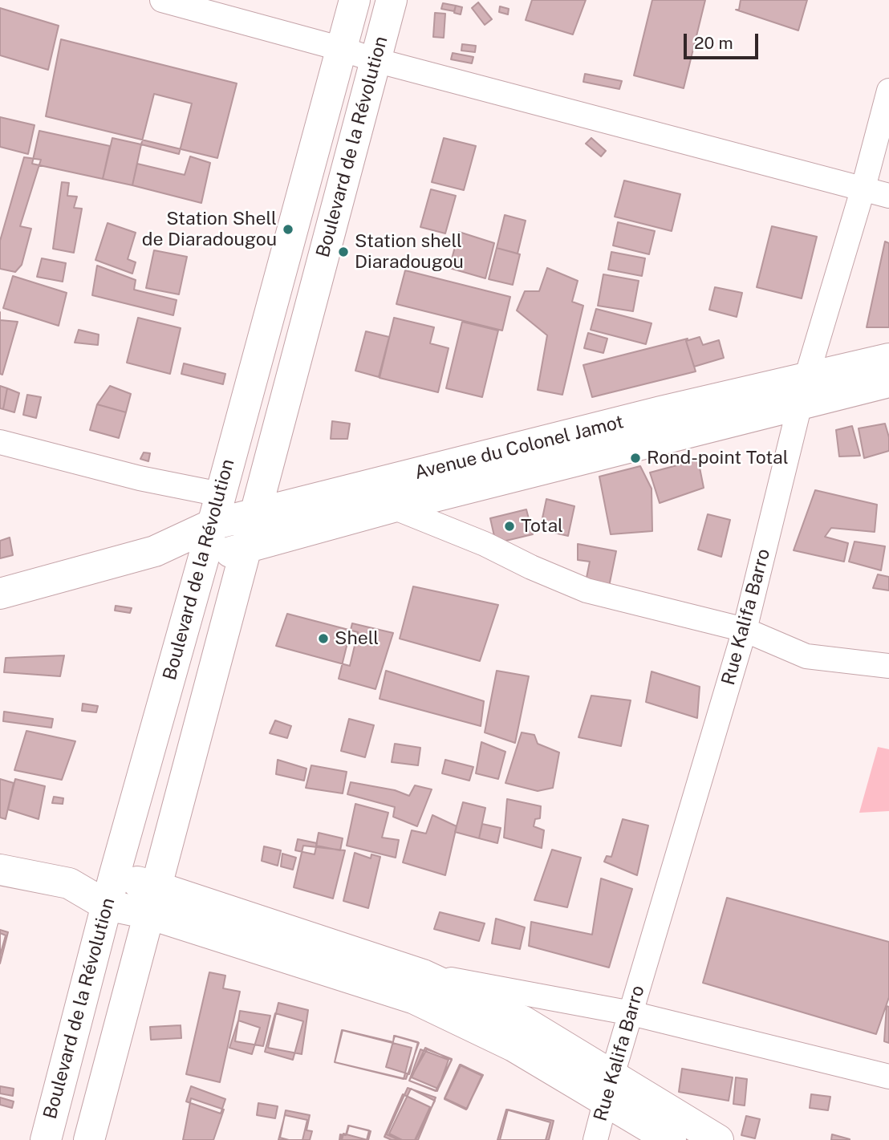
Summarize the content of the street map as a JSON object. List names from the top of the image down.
{
  "streets": {
    "main road": ["Boulevard de la Révolution", "Avenue du Colonel Jamot"],
    "street": ["Rue Kalifa Barro"]
  },
  "crossings": [
    ["Boulevard de la Révolution", "Avenue du Colonel Jamot"],
    ["Avenue du Colonel Jamot", "Rue Kalifa Barro"]
  ],
  "places": [
    "Station Shell de Diaradougou",
    "Station shell Diaradougou",
    "Rond-point Total",
    "Total",
    "Shell"
  ],
  "scale_bar": "20 m"
}
